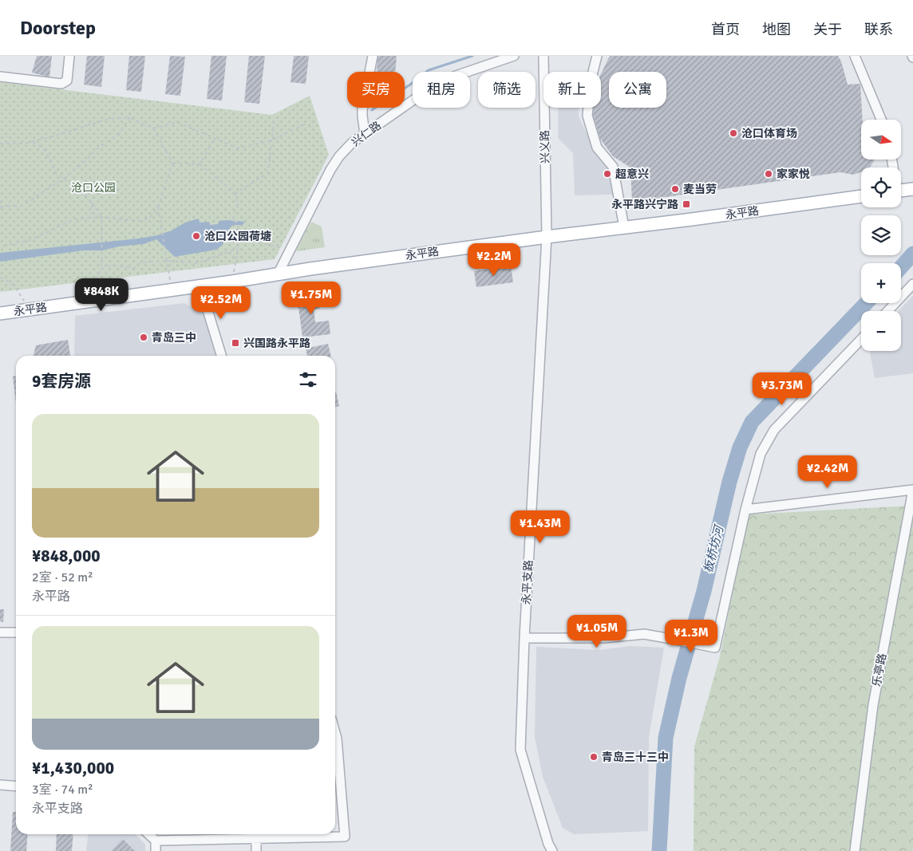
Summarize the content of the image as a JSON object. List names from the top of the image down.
{
  "streets": {
    "main road": ["永平路"],
    "street": [
      "兴仁路",
      "兴义路",
      "永平支路",
      "乐亭路"
    ]
  },
  "crossings": [
    ["兴仁路", "永平路"],
    ["兴义路", "永平路"],
    ["兴义路", "永平支路"],
    ["永平路", "永平支路"]
  ],
  "water": ["板桥坊河"],
  "parks": ["沧口公园"],
  "places": {
    "other": [
      "沧口体育场",
      "超意兴",
      "家家悦",
      "麦当劳",
      "沧口公园荷塘",
      "青岛三中",
      "青岛三十三中"
    ],
    "transit": ["永平路兴宁路", "兴国路永平路"]
  },
  "north": "right",
  "page": {
    "header": "Doorstep",
    "nav": [
      "首页",
      "地图",
      "关于",
      "联系"
    ],
    "chip": [
      "买房",
      "租房",
      "筛选",
      "新上",
      "公寓"
    ],
    "map_buttons": ["+", "−"],
    "price": [
      "¥2.2M",
      "¥848K",
      "¥1.75M",
      "¥2.52M",
      "¥3.73M",
      "¥2.42M",
      "¥1.43M",
      "¥1.05M",
      "¥1.3M"
    ],
    "heading": "9套房源",
    "list": [
      {
        "name": "¥848,000",
        "note": "2室 · 52 m² · 永平路"
      },
      {
        "name": "¥1,430,000",
        "note": "3室 · 74 m² · 永平支路"
      }
    ]
  }
}
